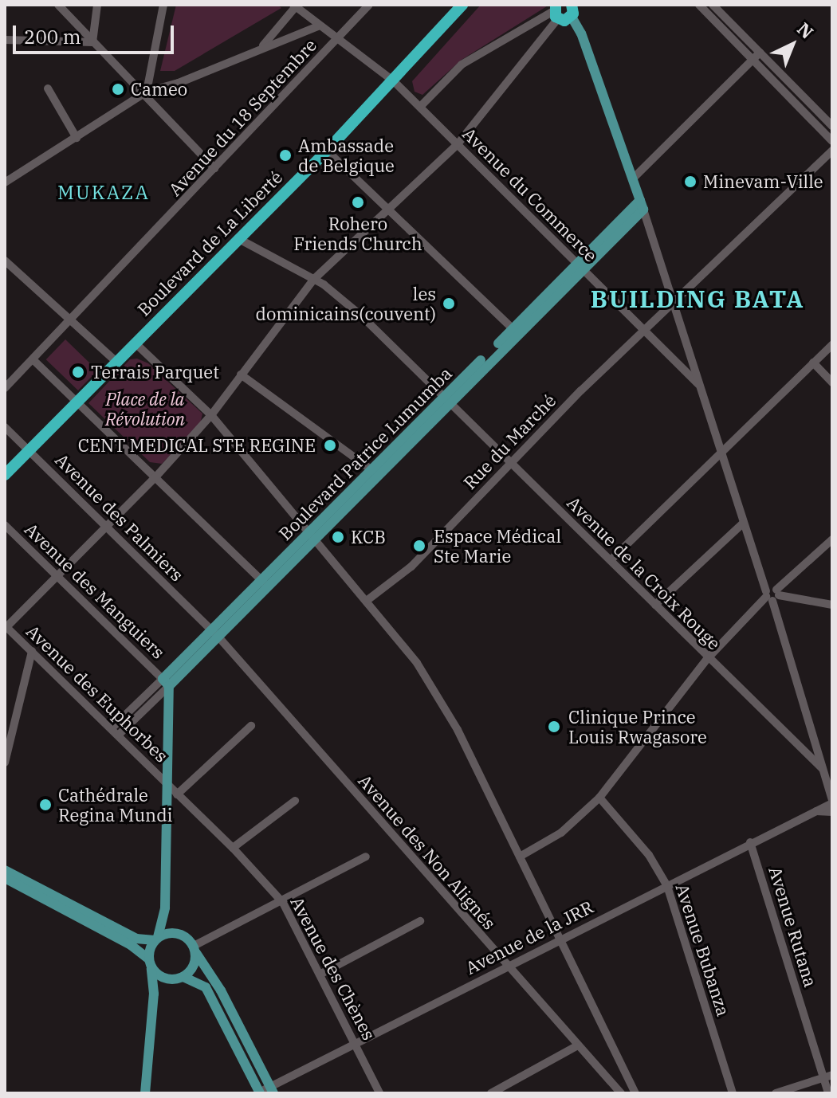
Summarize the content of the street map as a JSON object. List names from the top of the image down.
{
  "streets": {
    "highway": ["Boulevard de La Liberté"],
    "main road": ["Boulevard Patrice Lumumba"],
    "street": [
      "Avenue du 18 Septembre",
      "Avenue du Commerce",
      "Rue du Marché",
      "Avenue des Palmiers",
      "Avenue de la Croix Rouge",
      "Avenue des Manguiers",
      "Avenue des Euphorbes",
      "Avenue des Non Alignés",
      "Avenue Rutana",
      "Avenue de la JRR",
      "Avenue Bubanza",
      "Avenue des Chènes"
    ]
  },
  "crossings": [
    ["Avenue du 18 Septembre", "Avenue du Commerce"],
    ["Avenue du Commerce", "Boulevard de La Liberté"],
    ["Avenue du Commerce", "Rue du Marché"],
    ["Avenue du Commerce", "Boulevard Patrice Lumumba"],
    ["Boulevard de La Liberté", "Avenue des Palmiers"],
    ["Boulevard de La Liberté", "Avenue de la Croix Rouge"],
    ["Rue du Marché", "Avenue de la Croix Rouge"],
    ["Boulevard Patrice Lumumba", "Avenue des Palmiers"],
    ["Boulevard Patrice Lumumba", "Avenue de la Croix Rouge"],
    ["Boulevard Patrice Lumumba", "Avenue des Manguiers"],
    ["Boulevard Patrice Lumumba", "Avenue des Euphorbes"],
    ["Boulevard Patrice Lumumba", "Avenue des Non Alignés"],
    ["Avenue des Palmiers", "Avenue des Non Alignés"],
    ["Avenue des Euphorbes", "Avenue des Chènes"],
    ["Avenue des Non Alignés", "Avenue de la JRR"],
    ["Avenue Rutana", "Avenue de la JRR"],
    ["Avenue de la JRR", "Avenue Bubanza"],
    ["Avenue de la JRR", "Avenue des Chènes"]
  ],
  "districts": ["MUKAZA", "BUILDING BATA"],
  "parks": ["Place de la Révolution"],
  "places": [
    "Cameo",
    "Ambassade de Belgique",
    "Minevam-Ville",
    "Rohero Friends Church",
    "les dominicains(couvent)",
    "Terrais Parquet",
    "CENT MEDICAL STE REGINE",
    "KCB",
    "Espace Médical Ste Marie",
    "Clinique Prince Louis Rwagasore",
    "Cathédrale Regina Mundi"
  ],
  "scale_bar": "200 m",
  "north": "top right"
}
